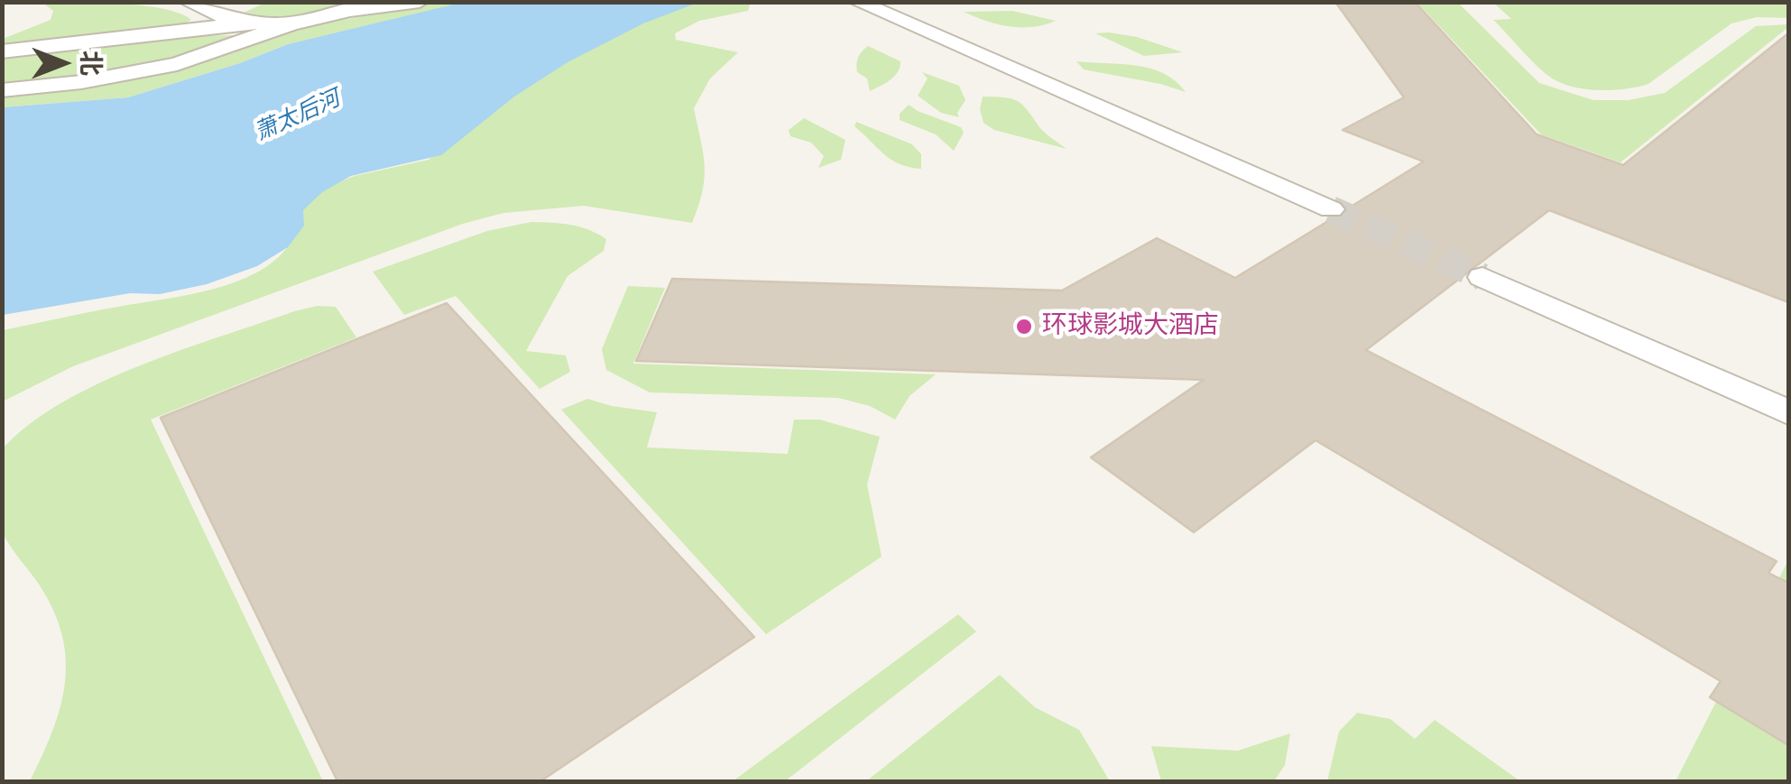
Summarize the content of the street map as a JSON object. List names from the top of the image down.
{
  "water": ["萧太后河"],
  "places": ["环球影城大酒店"],
  "north": "right"
}
